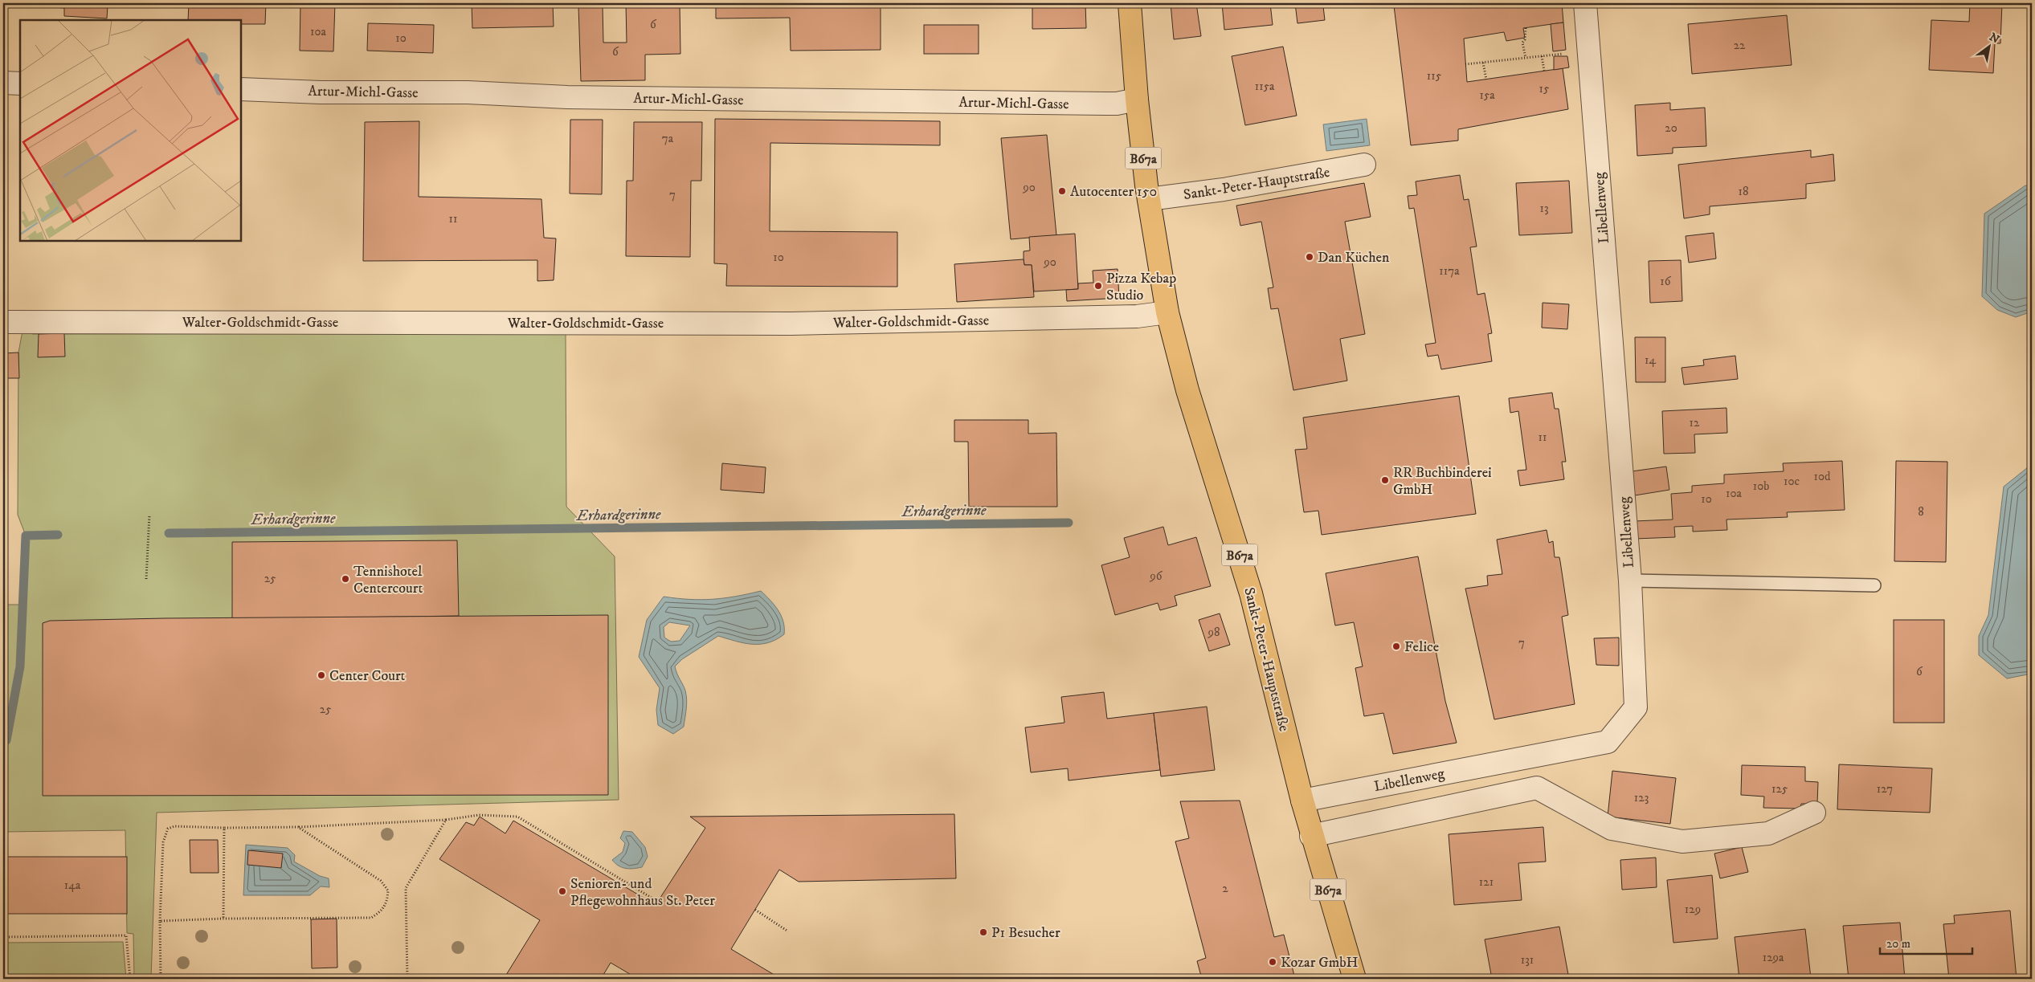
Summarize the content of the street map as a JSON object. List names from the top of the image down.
{
  "streets": {
    "main road": ["B67a", "Sankt-Peter-Hauptstraße"],
    "street": ["Artur-Michl-Gasse", "Libellenweg", "Walter-Goldschmidt-Gasse"]
  },
  "crossings": [
    ["Artur-Michl-Gasse", "Sankt-Peter-Hauptstraße"],
    ["Sankt-Peter-Hauptstraße", "Libellenweg"],
    ["Sankt-Peter-Hauptstraße", "Walter-Goldschmidt-Gasse"]
  ],
  "water": ["Erhardgerinne"],
  "places": [
    "Autocenter 150",
    "Dan Küchen",
    "Pizza Kebap Studio",
    "RR Buchbinderei GmbH",
    "Tennishotel Centercourt",
    "Felice",
    "Center Court",
    "Senioren- und Pflegewohnhaus St. Peter",
    "P1 Besucher",
    "Kozar GmbH"
  ],
  "house_numbers": [
    "6",
    "10a",
    "10",
    "22",
    "6",
    "115",
    "115a",
    "15",
    "15a",
    "20",
    "7a",
    "90",
    "18",
    "7",
    "13",
    "11",
    "10",
    "90",
    "117a",
    "16",
    "14",
    "12",
    "11",
    "10d",
    "10c",
    "10b",
    "10a",
    "10",
    "8",
    "96",
    "25",
    "98",
    "7",
    "6",
    "25",
    "125",
    "127",
    "123",
    "121",
    "14a",
    "2",
    "129",
    "129a",
    "131"
  ],
  "scale_bar": "20 m",
  "north": "top right"
}
